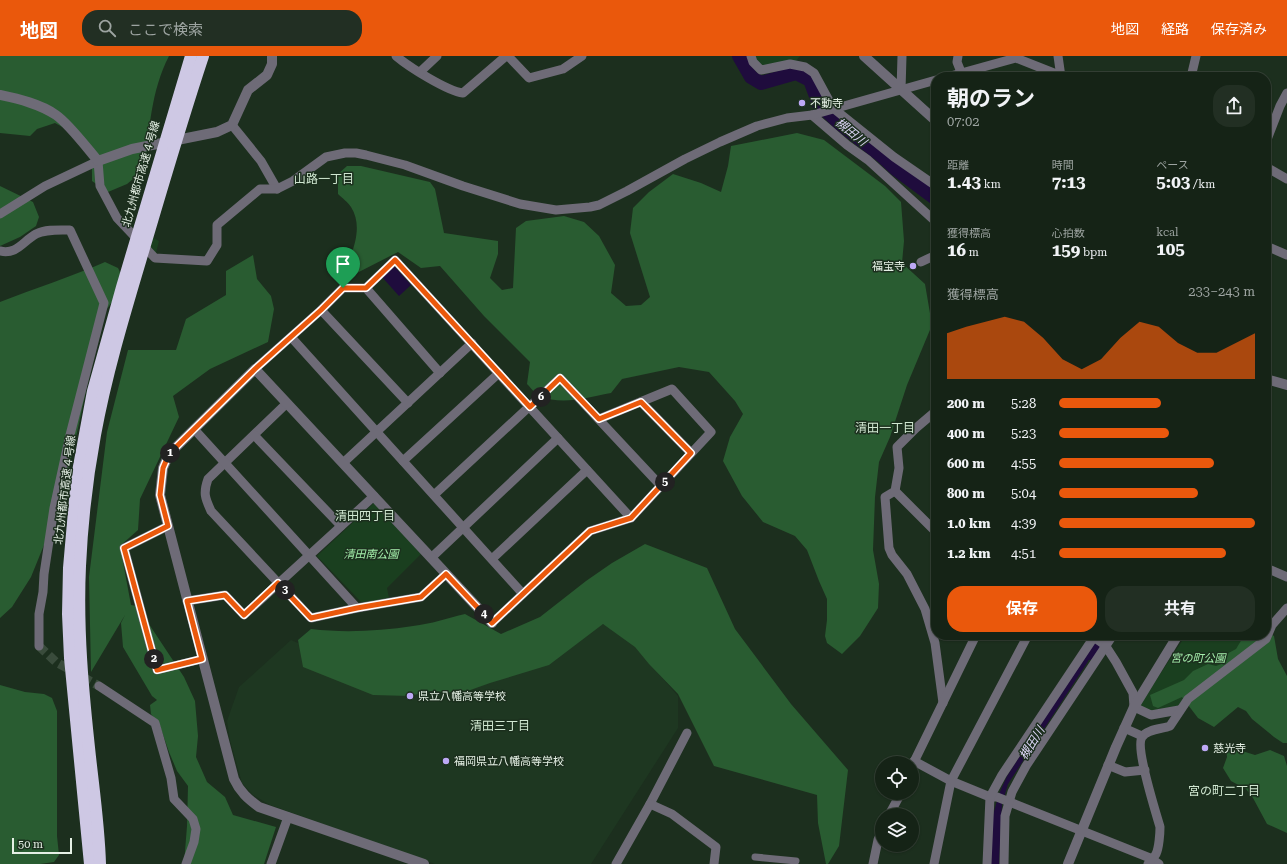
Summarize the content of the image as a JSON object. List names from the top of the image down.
{
  "streets": {
    "highway": ["北九州都市高速４号線"]
  },
  "districts": [
    "山路一丁目",
    "清田一丁目",
    "清田四丁目",
    "清田三丁目",
    "宮の町二丁目"
  ],
  "water": ["槻田川"],
  "parks": ["清田南公園", "宮の町公園"],
  "places": [
    "不動寺",
    "福宝寺",
    "県立八幡高等学校",
    "慈光寺",
    "福岡県立八幡高等学校"
  ],
  "scale_bar": "50 m",
  "page": {
    "header": "地図",
    "search": "ここで検索",
    "nav": ["地図", "経路", "保存済み"],
    "heading": ["朝のラン", "07:02"],
    "stats": [
      ["距離", "1.43 km"],
      ["時間", "7:13"],
      ["ペース", "5:03 /km"],
      ["獲得標高", "16 m"],
      ["心拍数", "159 bpm"],
      ["kcal", "105"]
    ],
    "chart": ["獲得標高", "233–243 m"],
    "pins": [
      "6",
      "1",
      "5",
      "3",
      "4",
      "2"
    ],
    "list": [
      {
        "name": "200 m",
        "note": "5:28"
      },
      {
        "name": "400 m",
        "note": "5:23"
      },
      {
        "name": "600 m",
        "note": "4:55"
      },
      {
        "name": "800 m",
        "note": "5:04"
      },
      {
        "name": "1.0 km",
        "note": "4:39"
      },
      {
        "name": "1.2 km",
        "note": "4:51"
      }
    ],
    "buttons": ["保存", "共有"],
    "scale": "50 m"
  }
}
